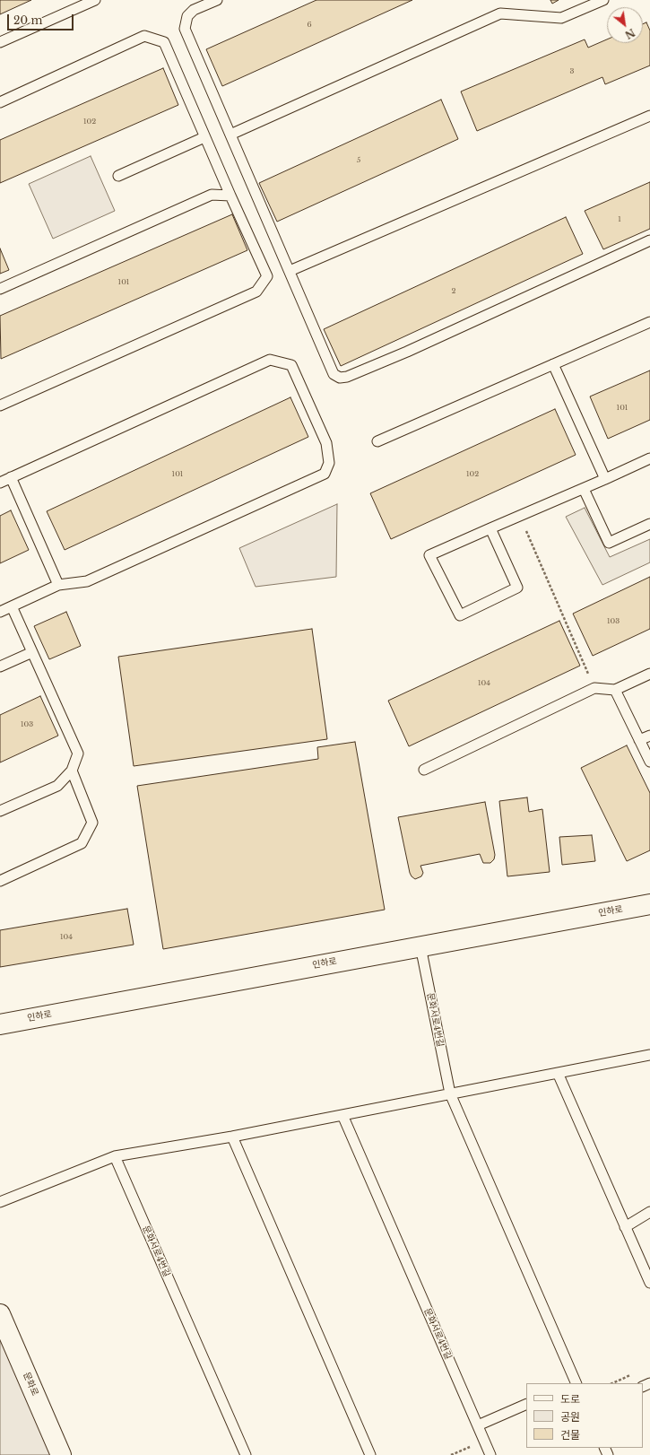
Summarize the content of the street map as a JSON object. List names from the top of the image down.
{
  "streets": {
    "main road": ["인하로", "문화로"],
    "lane": ["문화서로4번길"]
  },
  "crossings": [
    ["인하로", "문화서로4번길"]
  ],
  "house_numbers": [
    "6",
    "3",
    "102",
    "5",
    "1",
    "101",
    "2",
    "101",
    "101",
    "102",
    "103",
    "104",
    "103",
    "104"
  ],
  "legend": ["도로", "공원", "건물"],
  "scale_bar": "20 m",
  "north": "bottom right"
}
